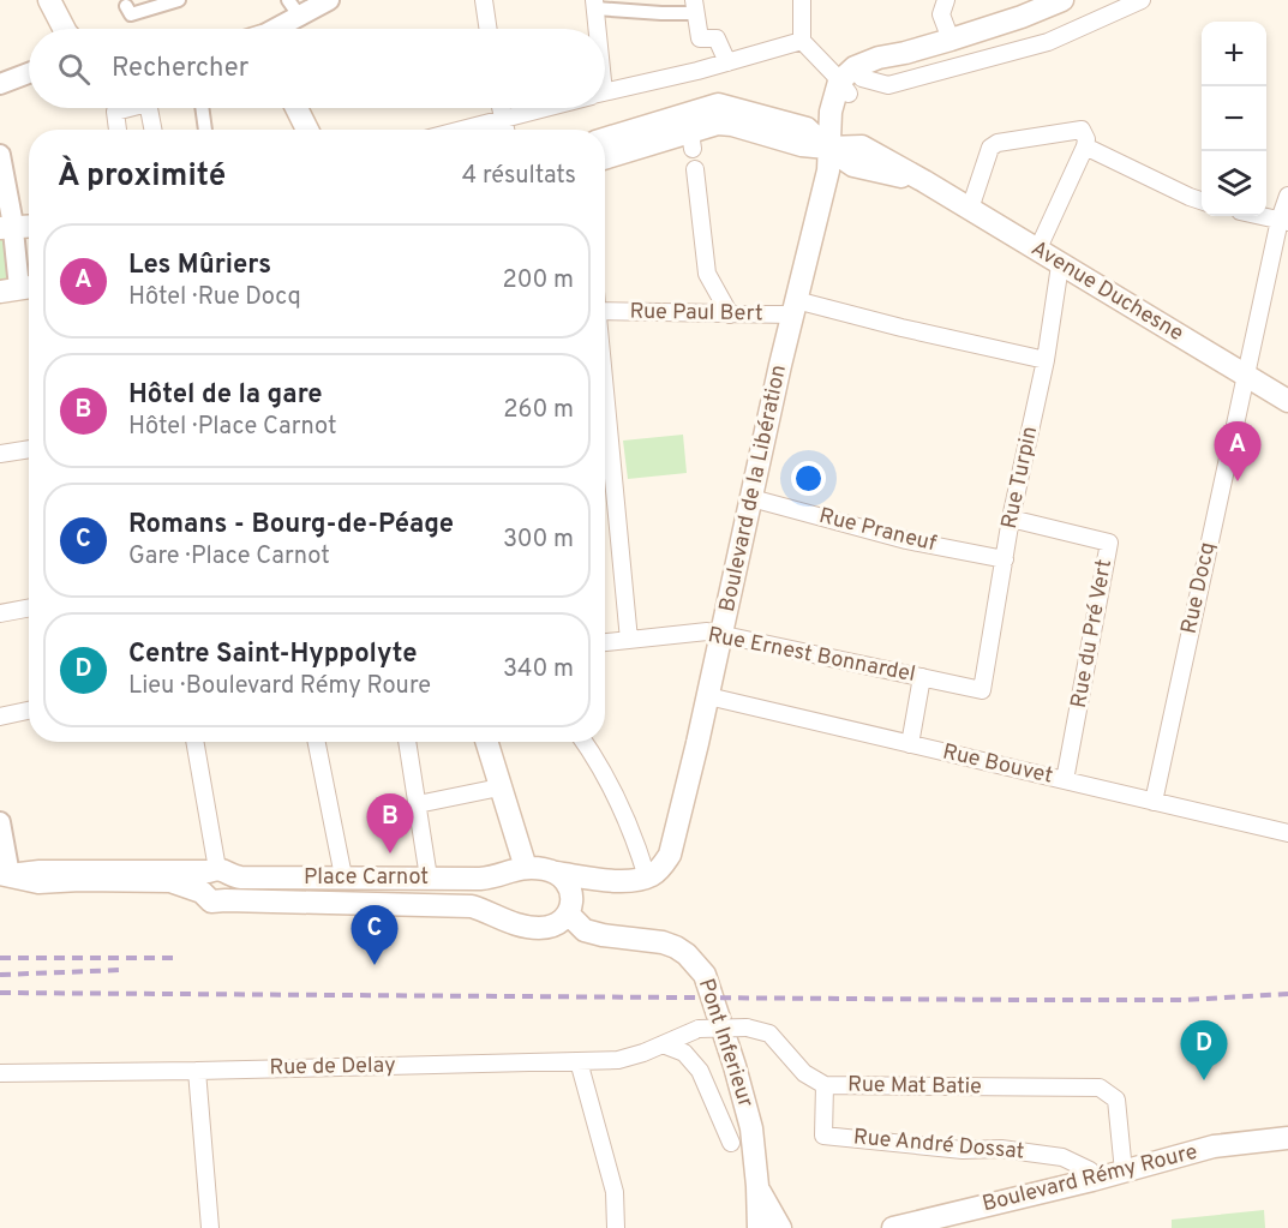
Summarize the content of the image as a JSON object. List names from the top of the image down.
{
  "streets": {
    "main road": [
      "Avenue Duchesne",
      "Boulevard de la Libération",
      "Place Carnot",
      "Pont Inferieur",
      "Boulevard Rémy Roure"
    ],
    "street": [
      "Rue Paul Bert",
      "Rue Turpin",
      "Rue Praneuf",
      "Rue Docq",
      "Rue du Pré Vert",
      "Rue Ernest Bonnardel",
      "Rue Bouvet",
      "Rue de Delay",
      "Rue Mat Batie",
      "Rue André Dossat"
    ]
  },
  "crossings": [
    ["Avenue Duchesne", "Rue Turpin"],
    ["Avenue Duchesne", "Boulevard de la Libération"],
    ["Avenue Duchesne", "Rue Docq"],
    ["Rue Paul Bert", "Rue Turpin"],
    ["Rue Paul Bert", "Boulevard de la Libération"],
    ["Rue Turpin", "Rue Praneuf"],
    ["Rue Turpin", "Rue du Pré Vert"],
    ["Rue Turpin", "Rue Ernest Bonnardel"],
    ["Boulevard de la Libération", "Rue Praneuf"],
    ["Boulevard de la Libération", "Rue Ernest Bonnardel"],
    ["Boulevard de la Libération", "Rue Bouvet"],
    ["Rue Docq", "Rue Bouvet"],
    ["Rue du Pré Vert", "Rue Bouvet"],
    ["Place Carnot", "Pont Inferieur"],
    ["Rue de Delay", "Rue Mat Batie"],
    ["Rue Mat Batie", "Rue André Dossat"],
    ["Rue Mat Batie", "Boulevard Rémy Roure"],
    ["Rue André Dossat", "Boulevard Rémy Roure"]
  ],
  "page": {
    "map_buttons": ["+", "−"],
    "search": "Rechercher",
    "heading": ["À proximité", "4 résultats"],
    "list": [
      {
        "mark": "A",
        "name": "Les Mûriers",
        "note": "Hôtel · Rue Docq",
        "value": "200 m"
      },
      {
        "mark": "B",
        "name": "Hôtel de la gare",
        "note": "Hôtel · Place Carnot",
        "value": "260 m"
      },
      {
        "mark": "C",
        "name": "Romans - Bourg-de-Péage",
        "note": "Gare · Place Carnot",
        "value": "300 m"
      },
      {
        "mark": "D",
        "name": "Centre Saint-Hyppolyte",
        "note": "Lieu · Boulevard Rémy Roure",
        "value": "340 m"
      }
    ],
    "pins": [
      "A",
      "B",
      "C",
      "D"
    ]
  }
}
